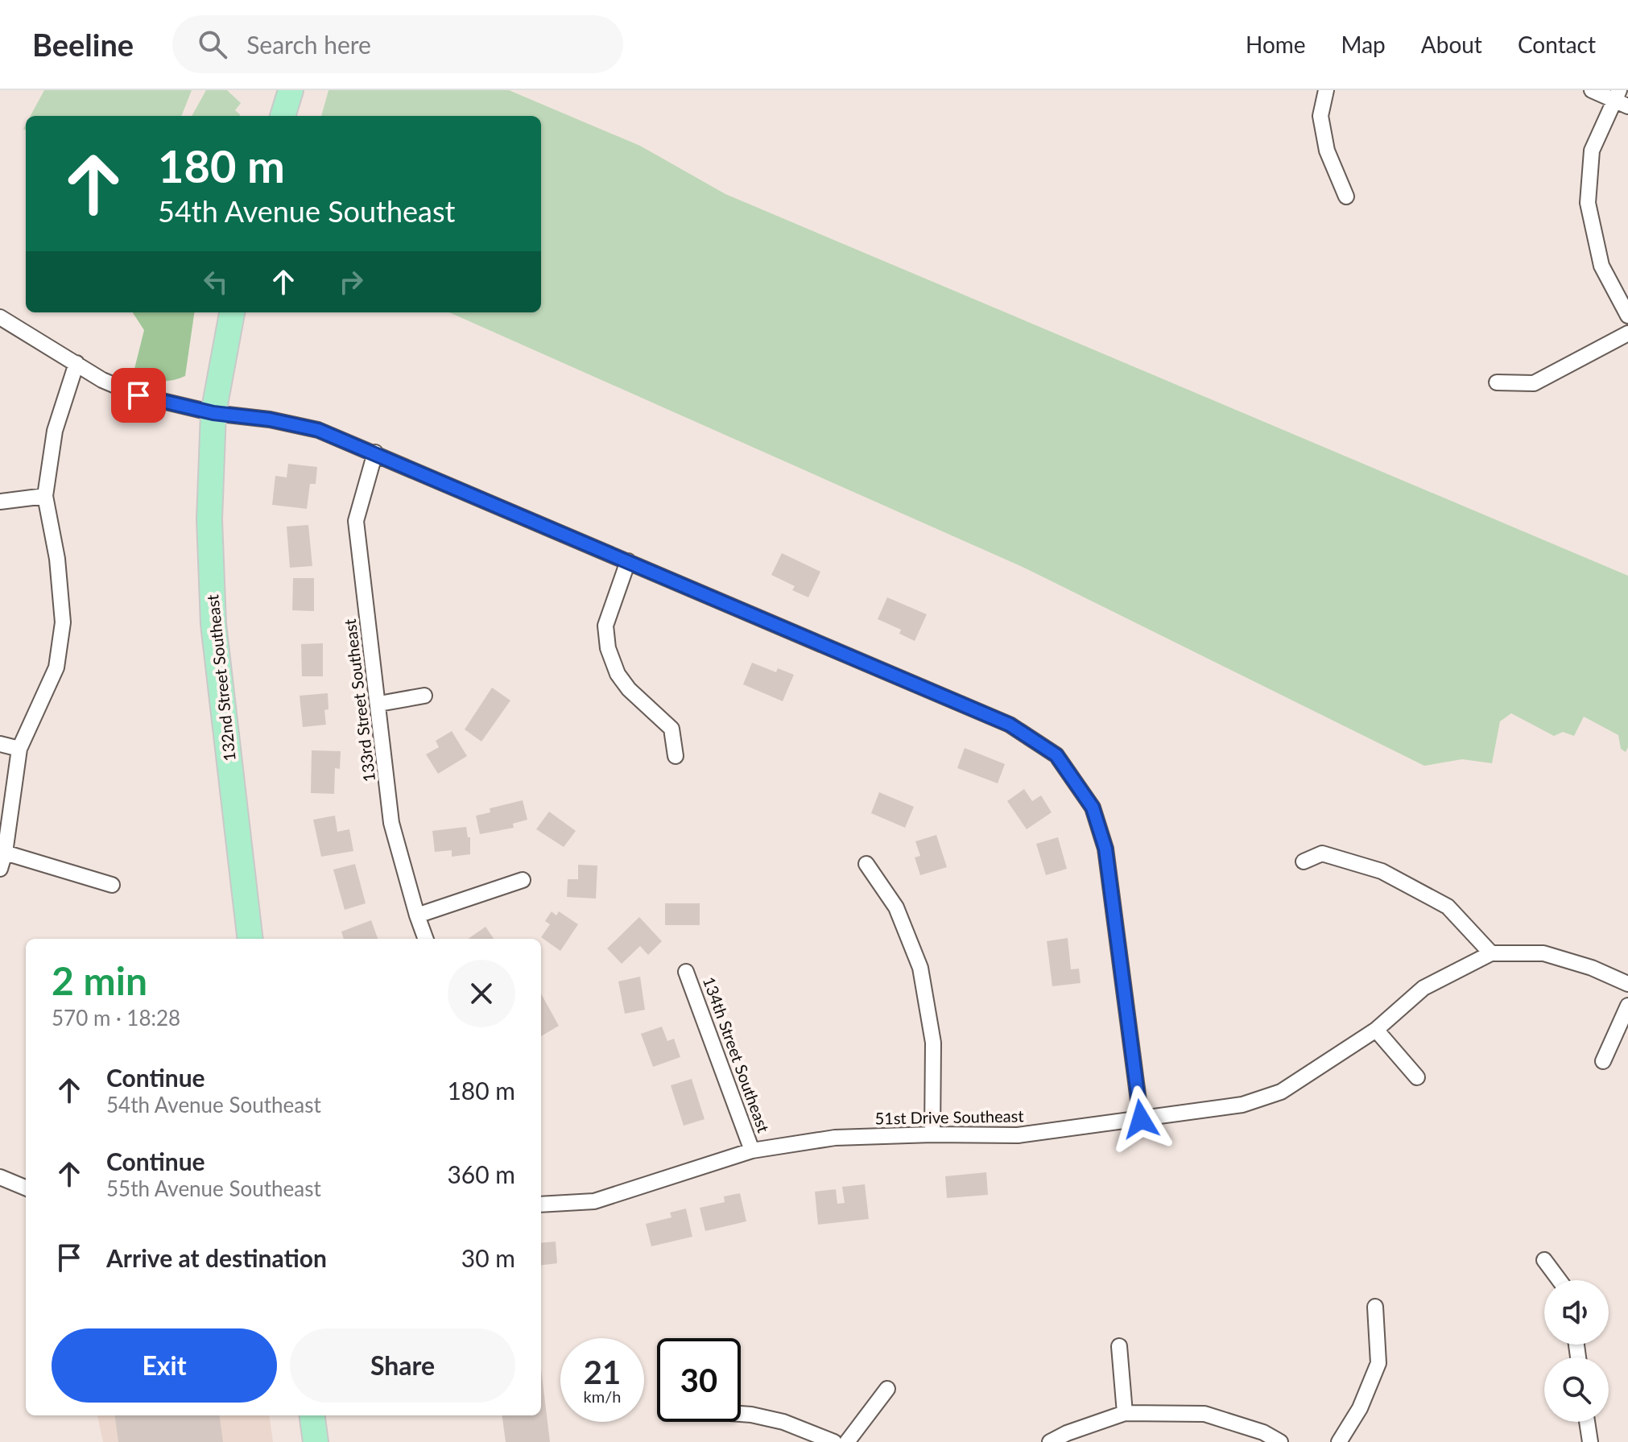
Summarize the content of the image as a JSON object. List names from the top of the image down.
{
  "streets": {
    "main road": ["132nd Street Southeast"],
    "street": ["133rd Street Southeast", "134th Street Southeast", "51st Drive Southeast"]
  },
  "crossings": [
    ["134th Street Southeast", "51st Drive Southeast"]
  ],
  "page": {
    "header": "Beeline",
    "search": "Search here",
    "nav": [
      "Home",
      "Map",
      "About",
      "Contact"
    ],
    "turn": ["180 m", "54th Avenue Southeast"],
    "heading": ["2 min", "570 m · 18:28"],
    "list": [
      {
        "name": "Continue",
        "note": "54th Avenue Southeast",
        "value": "180 m"
      },
      {
        "name": "Continue",
        "note": "55th Avenue Southeast",
        "value": "360 m"
      },
      {
        "name": "Arrive at destination",
        "value": "30 m"
      }
    ],
    "buttons": ["Exit", "Share"],
    "speed": "21 km/h",
    "limit": "30"
  }
}
